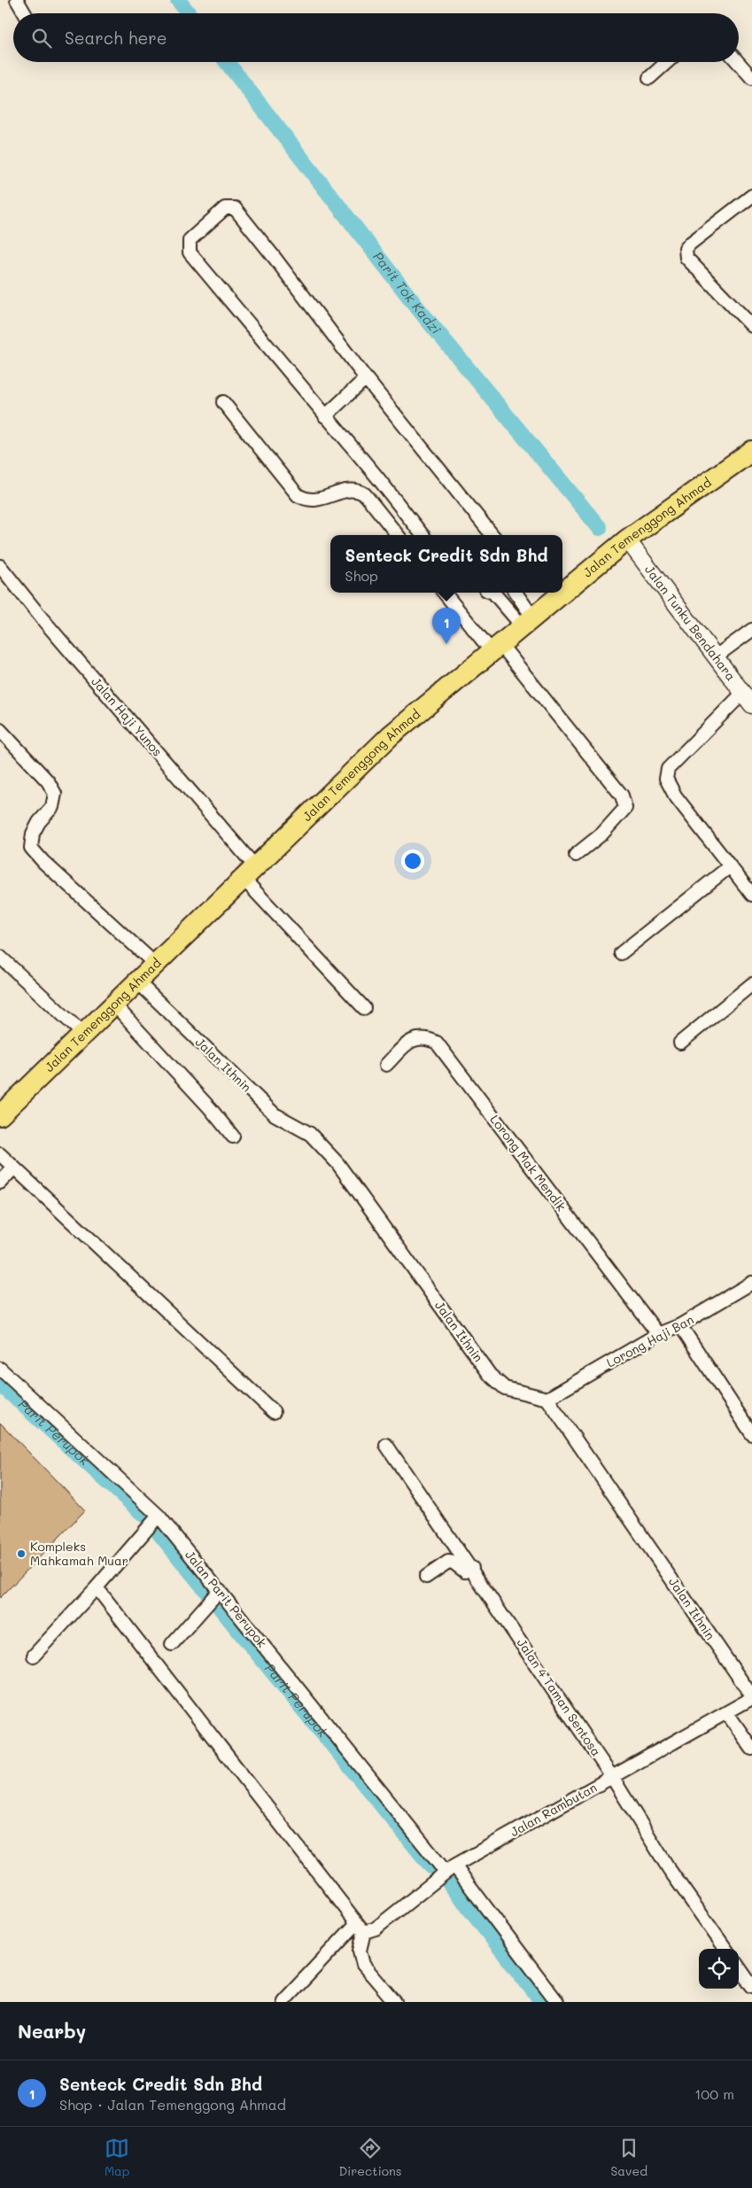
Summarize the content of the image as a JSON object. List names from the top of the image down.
{
  "streets": {
    "main road": ["Jalan Temenggong Ahmad"],
    "street": [
      "Jalan Tunku Bendahara",
      "Jalan Haji Yunos",
      "Jalan Ithnin",
      "Lorong Mak Mendik",
      "Lorong Haji Ban",
      "Jalan Parit Perupok",
      "Jalan 4 Taman Sentosa",
      "Jalan Rambutan"
    ]
  },
  "crossings": [
    ["Jalan Temenggong Ahmad", "Jalan Tunku Bendahara"],
    ["Jalan Temenggong Ahmad", "Jalan Haji Yunos"],
    ["Jalan Temenggong Ahmad", "Jalan Ithnin"],
    ["Jalan Ithnin", "Lorong Haji Ban"],
    ["Jalan Ithnin", "Jalan Rambutan"],
    ["Lorong Mak Mendik", "Lorong Haji Ban"],
    ["Jalan Parit Perupok", "Jalan Rambutan"],
    ["Jalan 4 Taman Sentosa", "Jalan Rambutan"]
  ],
  "water": ["Parit Tok Kadzi", "Parit Perupok"],
  "places": ["Kompleks Mahkamah Muar"],
  "page": {
    "search": "Search here",
    "popup": ["Senteck Credit Sdn Bhd", "Shop"],
    "pins": "1",
    "heading": "Nearby",
    "list": [
      {
        "mark": "1",
        "name": "Senteck Credit Sdn Bhd",
        "note": "Shop · Jalan Temenggong Ahmad",
        "value": "100 m"
      }
    ],
    "nav": ["Map", "Directions", "Saved"]
  }
}
